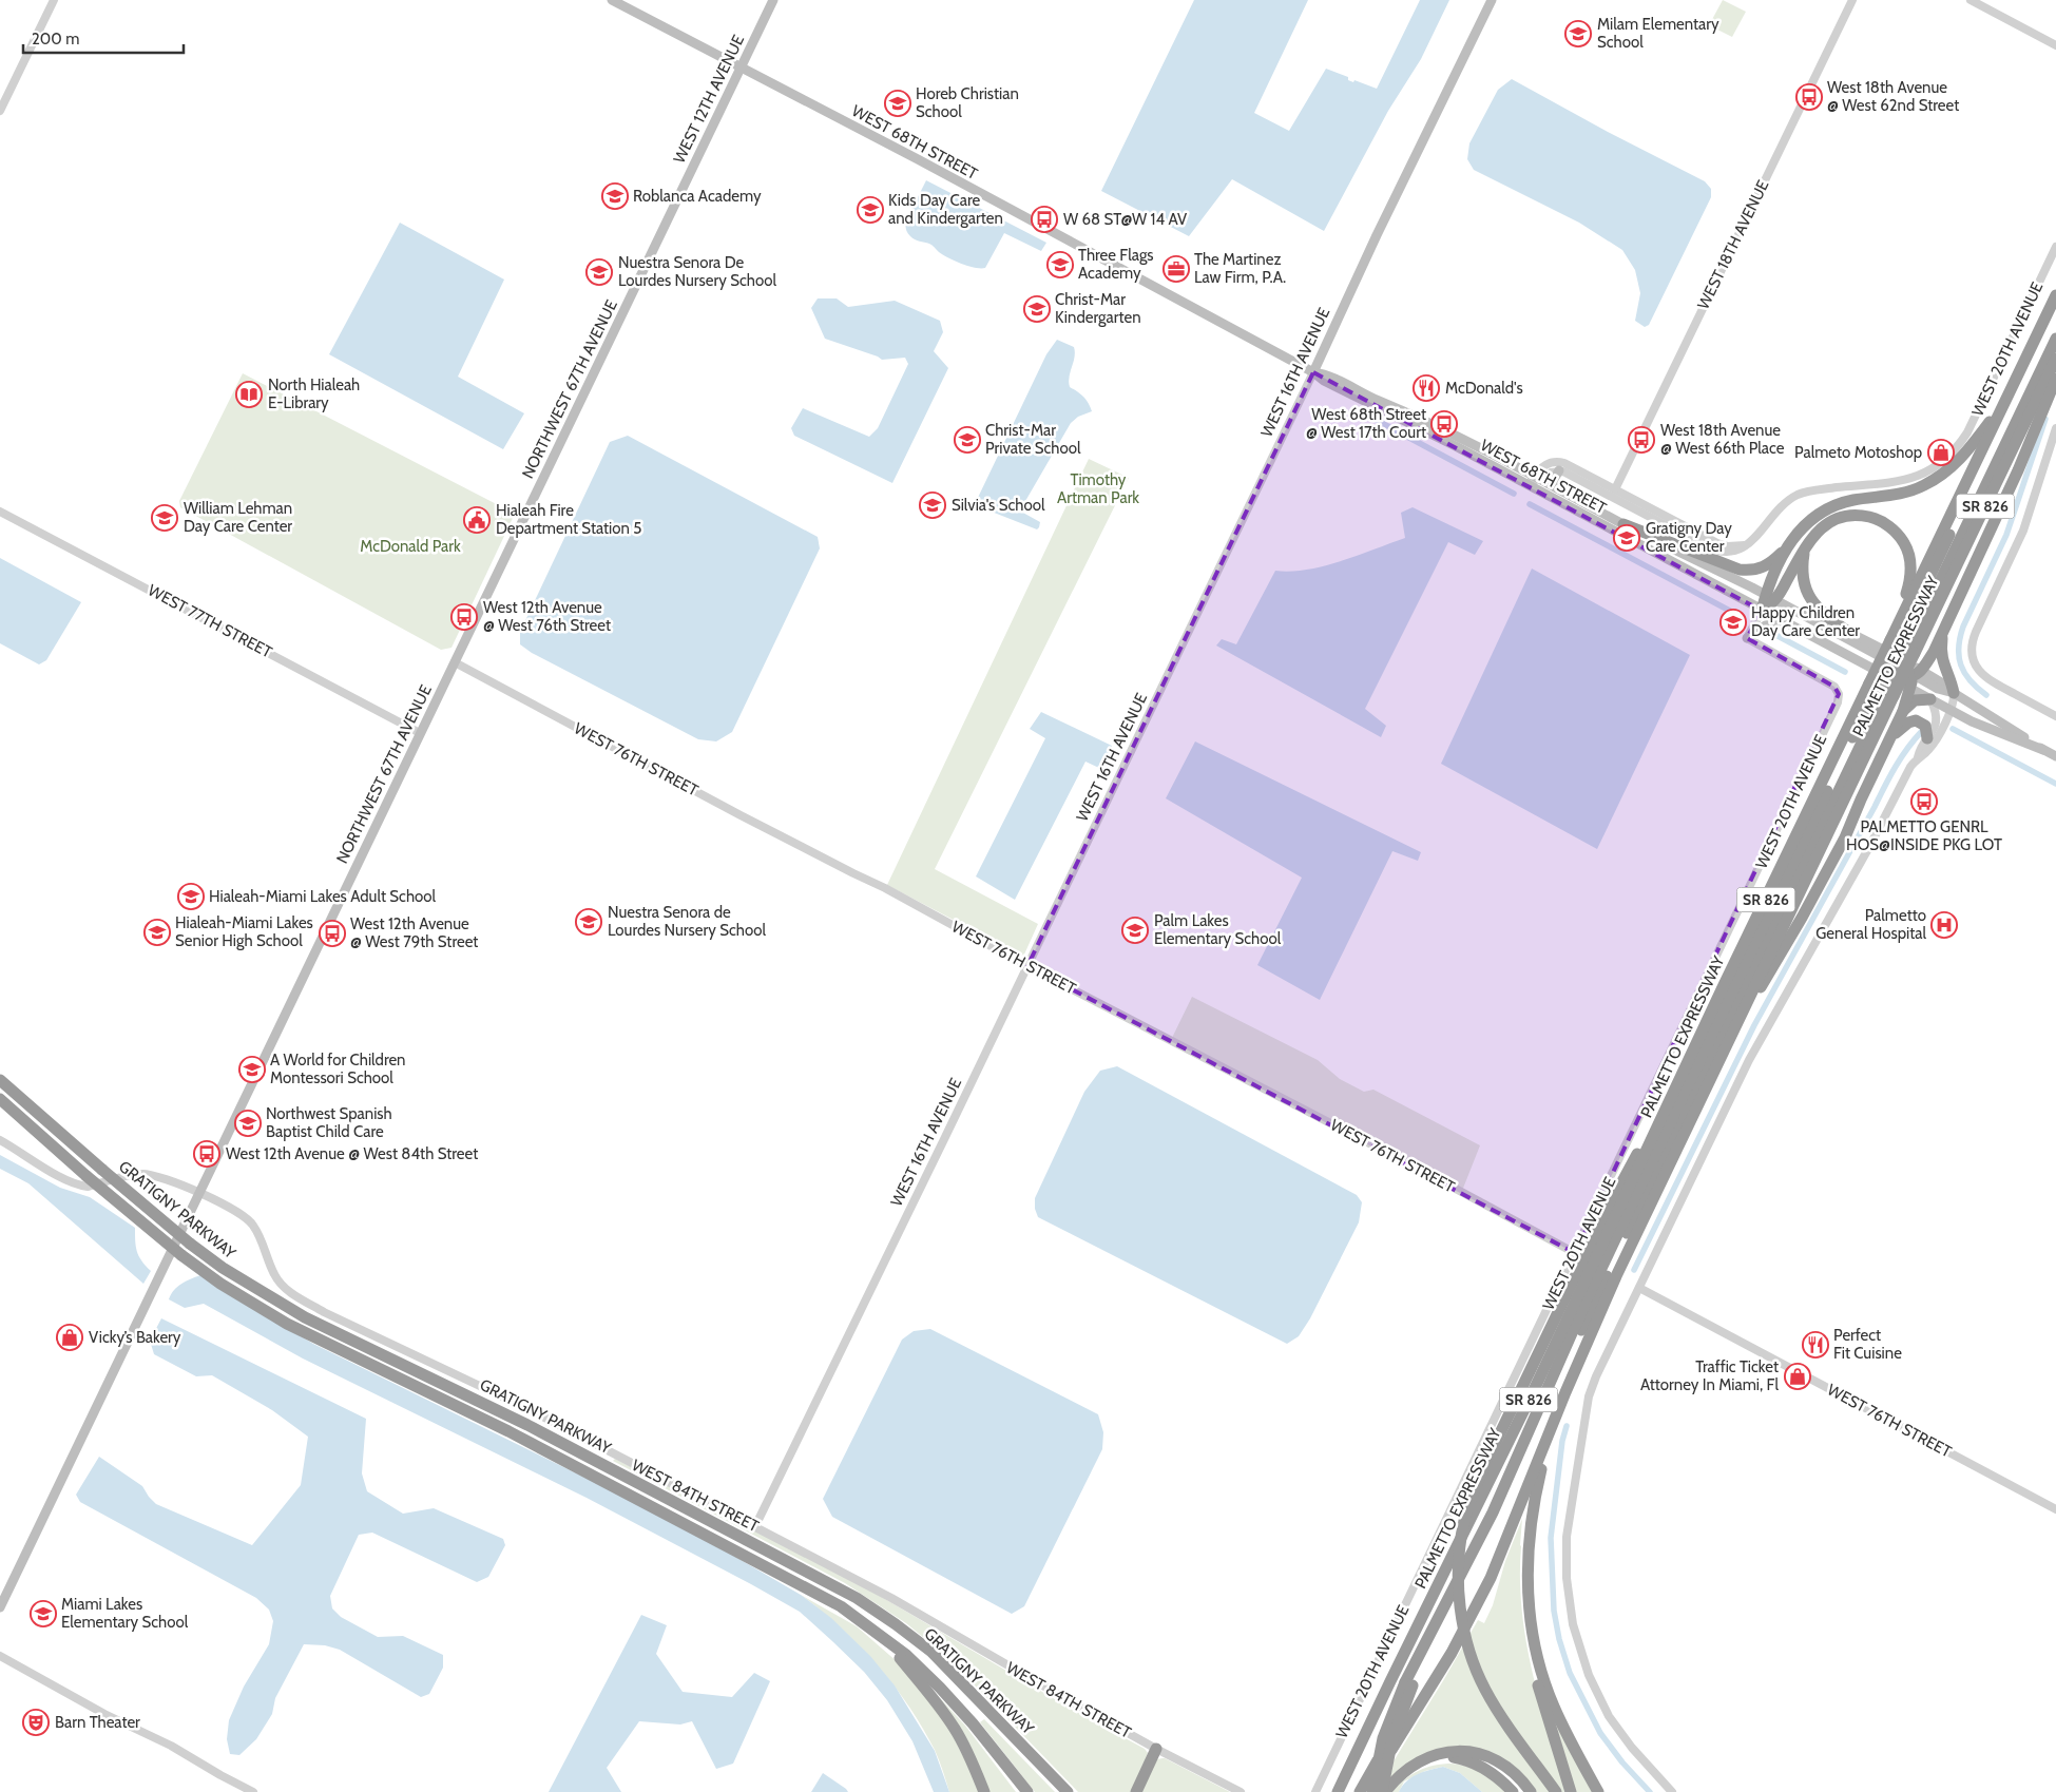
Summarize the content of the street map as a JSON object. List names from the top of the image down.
{
  "streets": {
    "highway": ["SR 826", "PALMETTO EXPRESSWAY", "GRATIGNY PARKWAY"],
    "main road": [
      "WEST 12TH AVENUE",
      "WEST 68TH STREET",
      "WEST 16TH AVENUE",
      "NORTHWEST 67TH AVENUE"
    ],
    "street": [
      "WEST 18TH AVENUE",
      "WEST 20TH AVENUE",
      "WEST 77TH STREET",
      "WEST 76TH STREET",
      "WEST 84TH STREET"
    ]
  },
  "crossings": [
    ["WEST 12TH AVENUE", "WEST 68TH STREET"],
    ["WEST 12TH AVENUE", "NORTHWEST 67TH AVENUE"],
    ["WEST 68TH STREET", "WEST 16TH AVENUE"],
    ["WEST 20TH AVENUE", "WEST 76TH STREET"],
    ["WEST 16TH AVENUE", "WEST 76TH STREET"],
    ["WEST 16TH AVENUE", "WEST 84TH STREET"],
    ["NORTHWEST 67TH AVENUE", "WEST 77TH STREET"],
    ["NORTHWEST 67TH AVENUE", "WEST 76TH STREET"],
    ["NORTHWEST 67TH AVENUE", "WEST 84TH STREET"]
  ],
  "parks": ["Timothy Artman Park", "McDonald Park"],
  "places": {
    "school or university": [
      "Milam Elementary School",
      "Horeb Christian School",
      "Roblanca Academy",
      "Kids Day Care and Kindergarten",
      "Three Flags Academy",
      "Nuestra Senora De Lourdes Nursery School",
      "Christ-Mar Kindergarten",
      "Christ-Mar Private School",
      "Silvia's School",
      "William Lehman Day Care Center",
      "Gratigny Day Care Center",
      "Happy Children Day Care Center",
      "Hialeah-Miami Lakes Adult School",
      "Nuestra Senora de Lourdes Nursery School",
      "Palm Lakes Elementary School",
      "Hialeah-Miami Lakes Senior High School",
      "A World for Children Montessori School",
      "Northwest Spanish Baptist Child Care",
      "Miami Lakes Elementary School"
    ],
    "bus stop": [
      "West 18th Avenue @ West 62nd Street",
      "W 68 ST@W 14 AV",
      "West 68th Street @ West 17th Court",
      "West 18th Avenue @ West 66th Place",
      "West 12th Avenue @ West 76th Street",
      "PALMETTO GENRL HOS@INSIDE PKG LOT",
      "West 12th Avenue @ West 79th Street",
      "West 12th Avenue @ West 84th Street"
    ],
    "office": ["The Martinez Law Firm, P.A."],
    "restaurant": ["McDonald's", "Perfect Fit Cuisine"],
    "library": ["North Hialeah E-Library"],
    "shop": ["Palmeto Motoshop", "Vicky’s Bakery", "Traffic Ticket Attorney In Miami, Fl"],
    "public building": ["Hialeah Fire Department Station 5"],
    "hospital": ["Palmetto General Hospital"],
    "theatre": ["Barn Theater"]
  },
  "scale_bar": "200 m"
}
